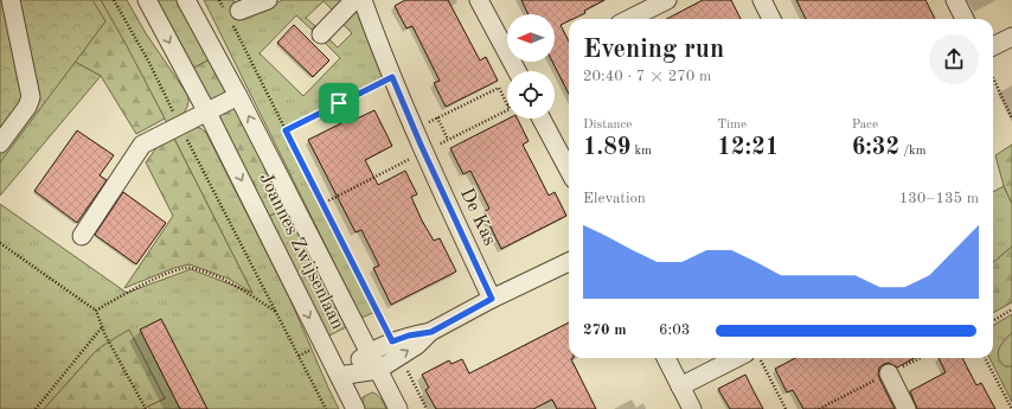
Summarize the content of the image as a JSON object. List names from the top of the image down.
{
  "streets": {
    "street": ["De Kas", "Joannes Zwijsenlaan"]
  },
  "north": "left",
  "page": {
    "heading": ["Evening run", "20:40 · 7 × 270 m"],
    "stats": [
      ["Distance", "1.89 km"],
      ["Time", "12:21"],
      ["Pace", "6:32 /km"]
    ],
    "chart": ["Elevation", "130–135 m"],
    "list": [
      {
        "name": "270 m",
        "note": "6:03"
      }
    ]
  }
}
